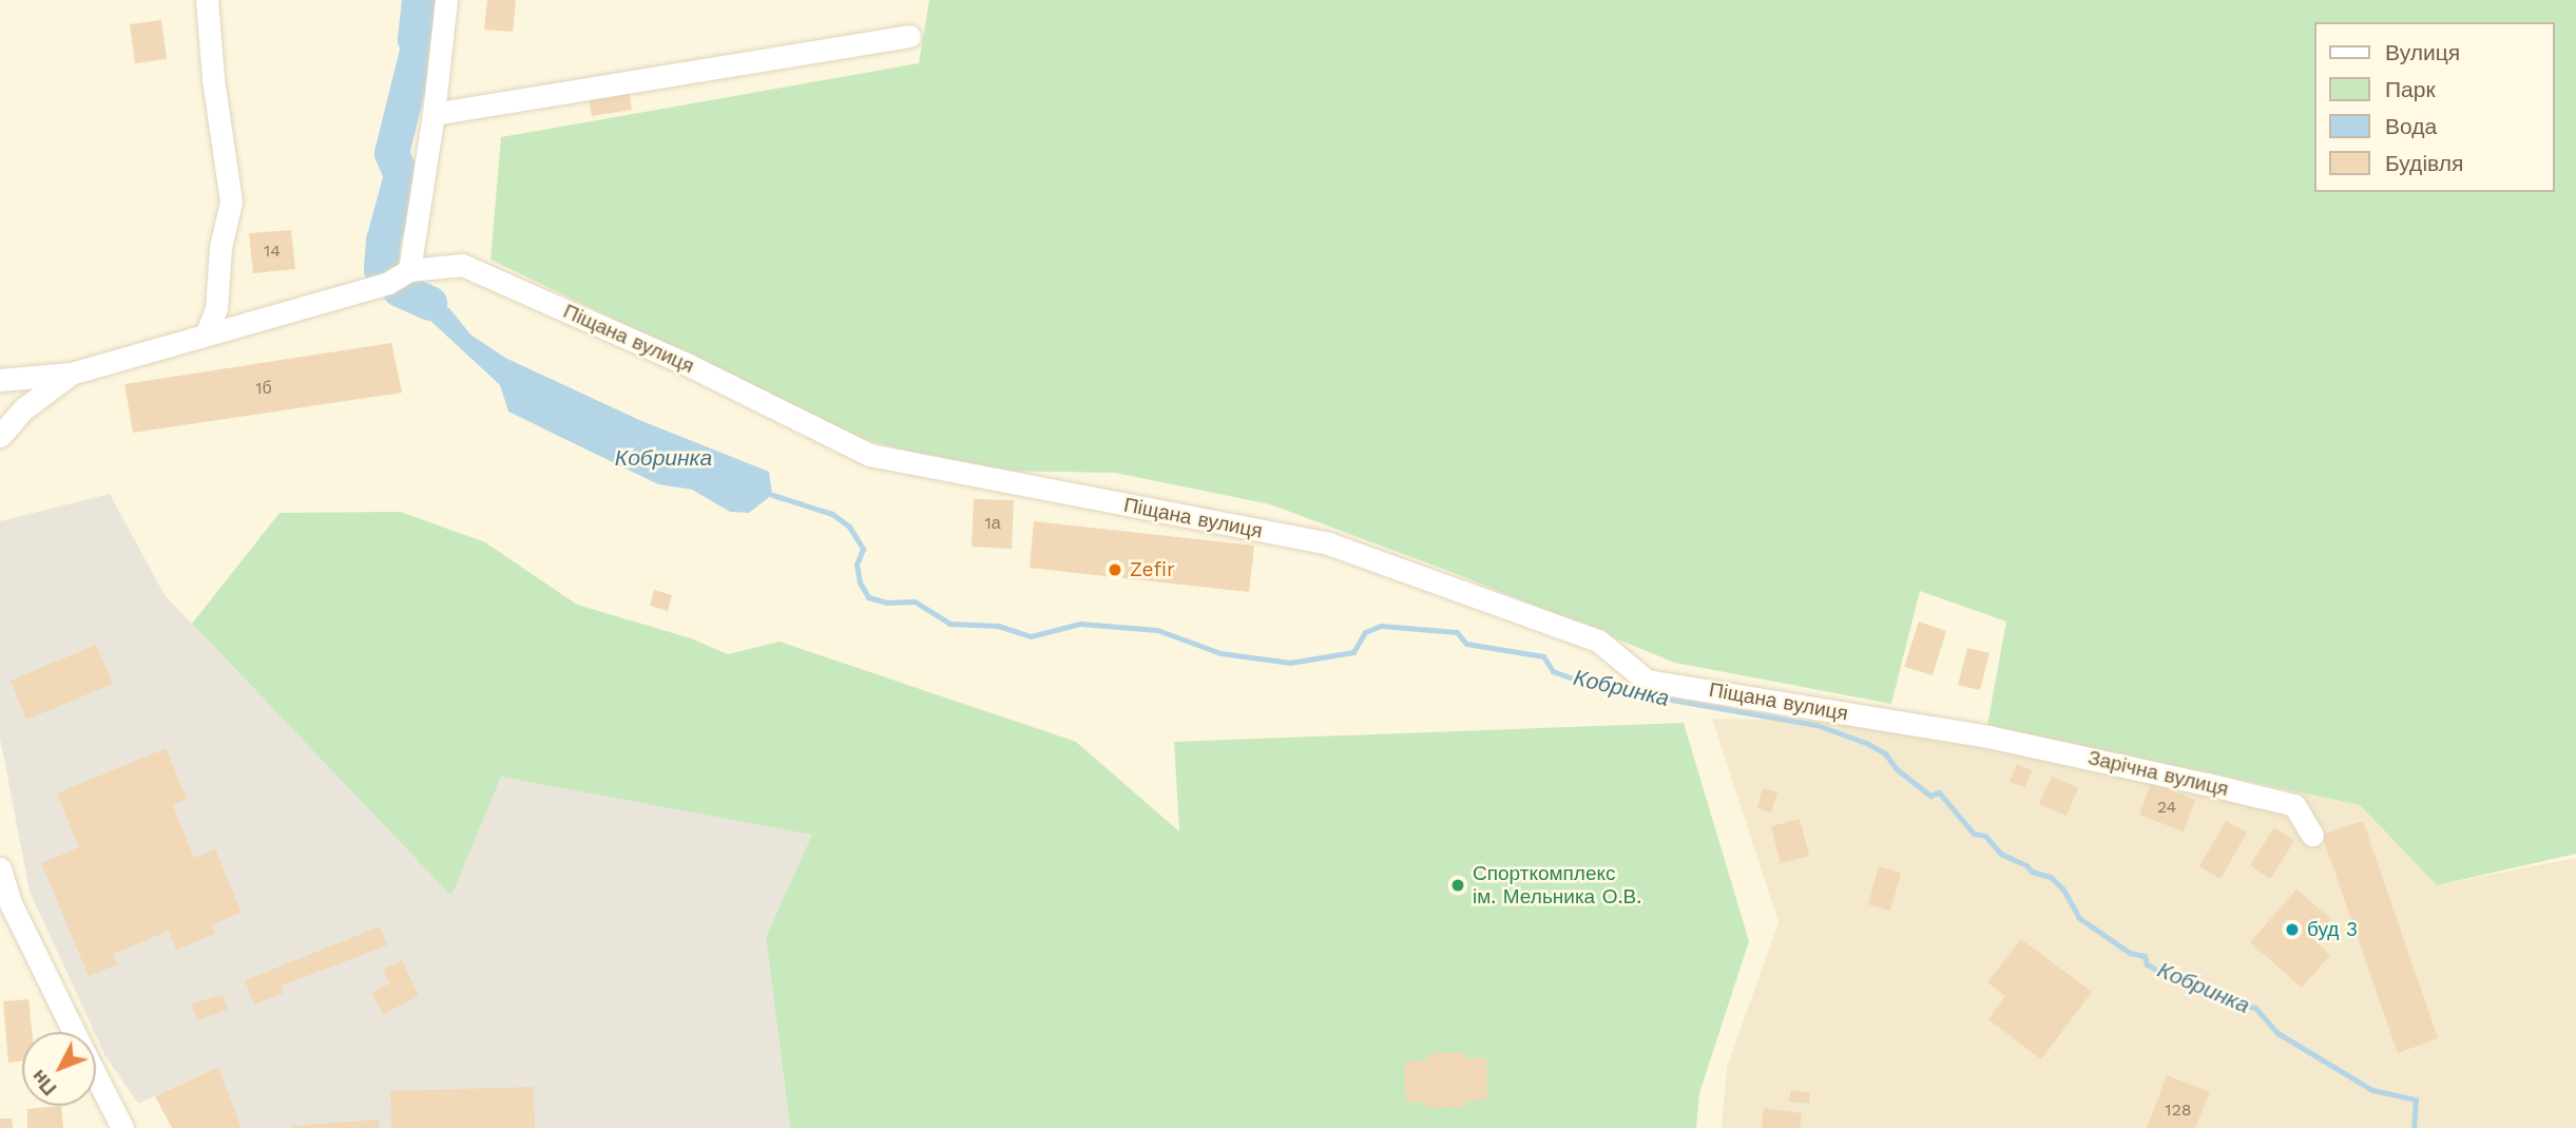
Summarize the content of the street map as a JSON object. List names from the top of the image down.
{
  "streets": {
    "street": ["Піщана вулиця", "Зарічна вулиця"]
  },
  "crossings": [
    ["Піщана вулиця", "Зарічна вулиця"]
  ],
  "water": ["Кобринка"],
  "places": ["Zefir", "Спорткомплекс ім. Мельника О.В.", "буд 3"],
  "house_numbers": [
    "14",
    "1б",
    "1а",
    "24",
    "128"
  ],
  "legend": [
    "Вулиця",
    "Парк",
    "Вода",
    "Будівля"
  ],
  "north": "bottom left"
}
